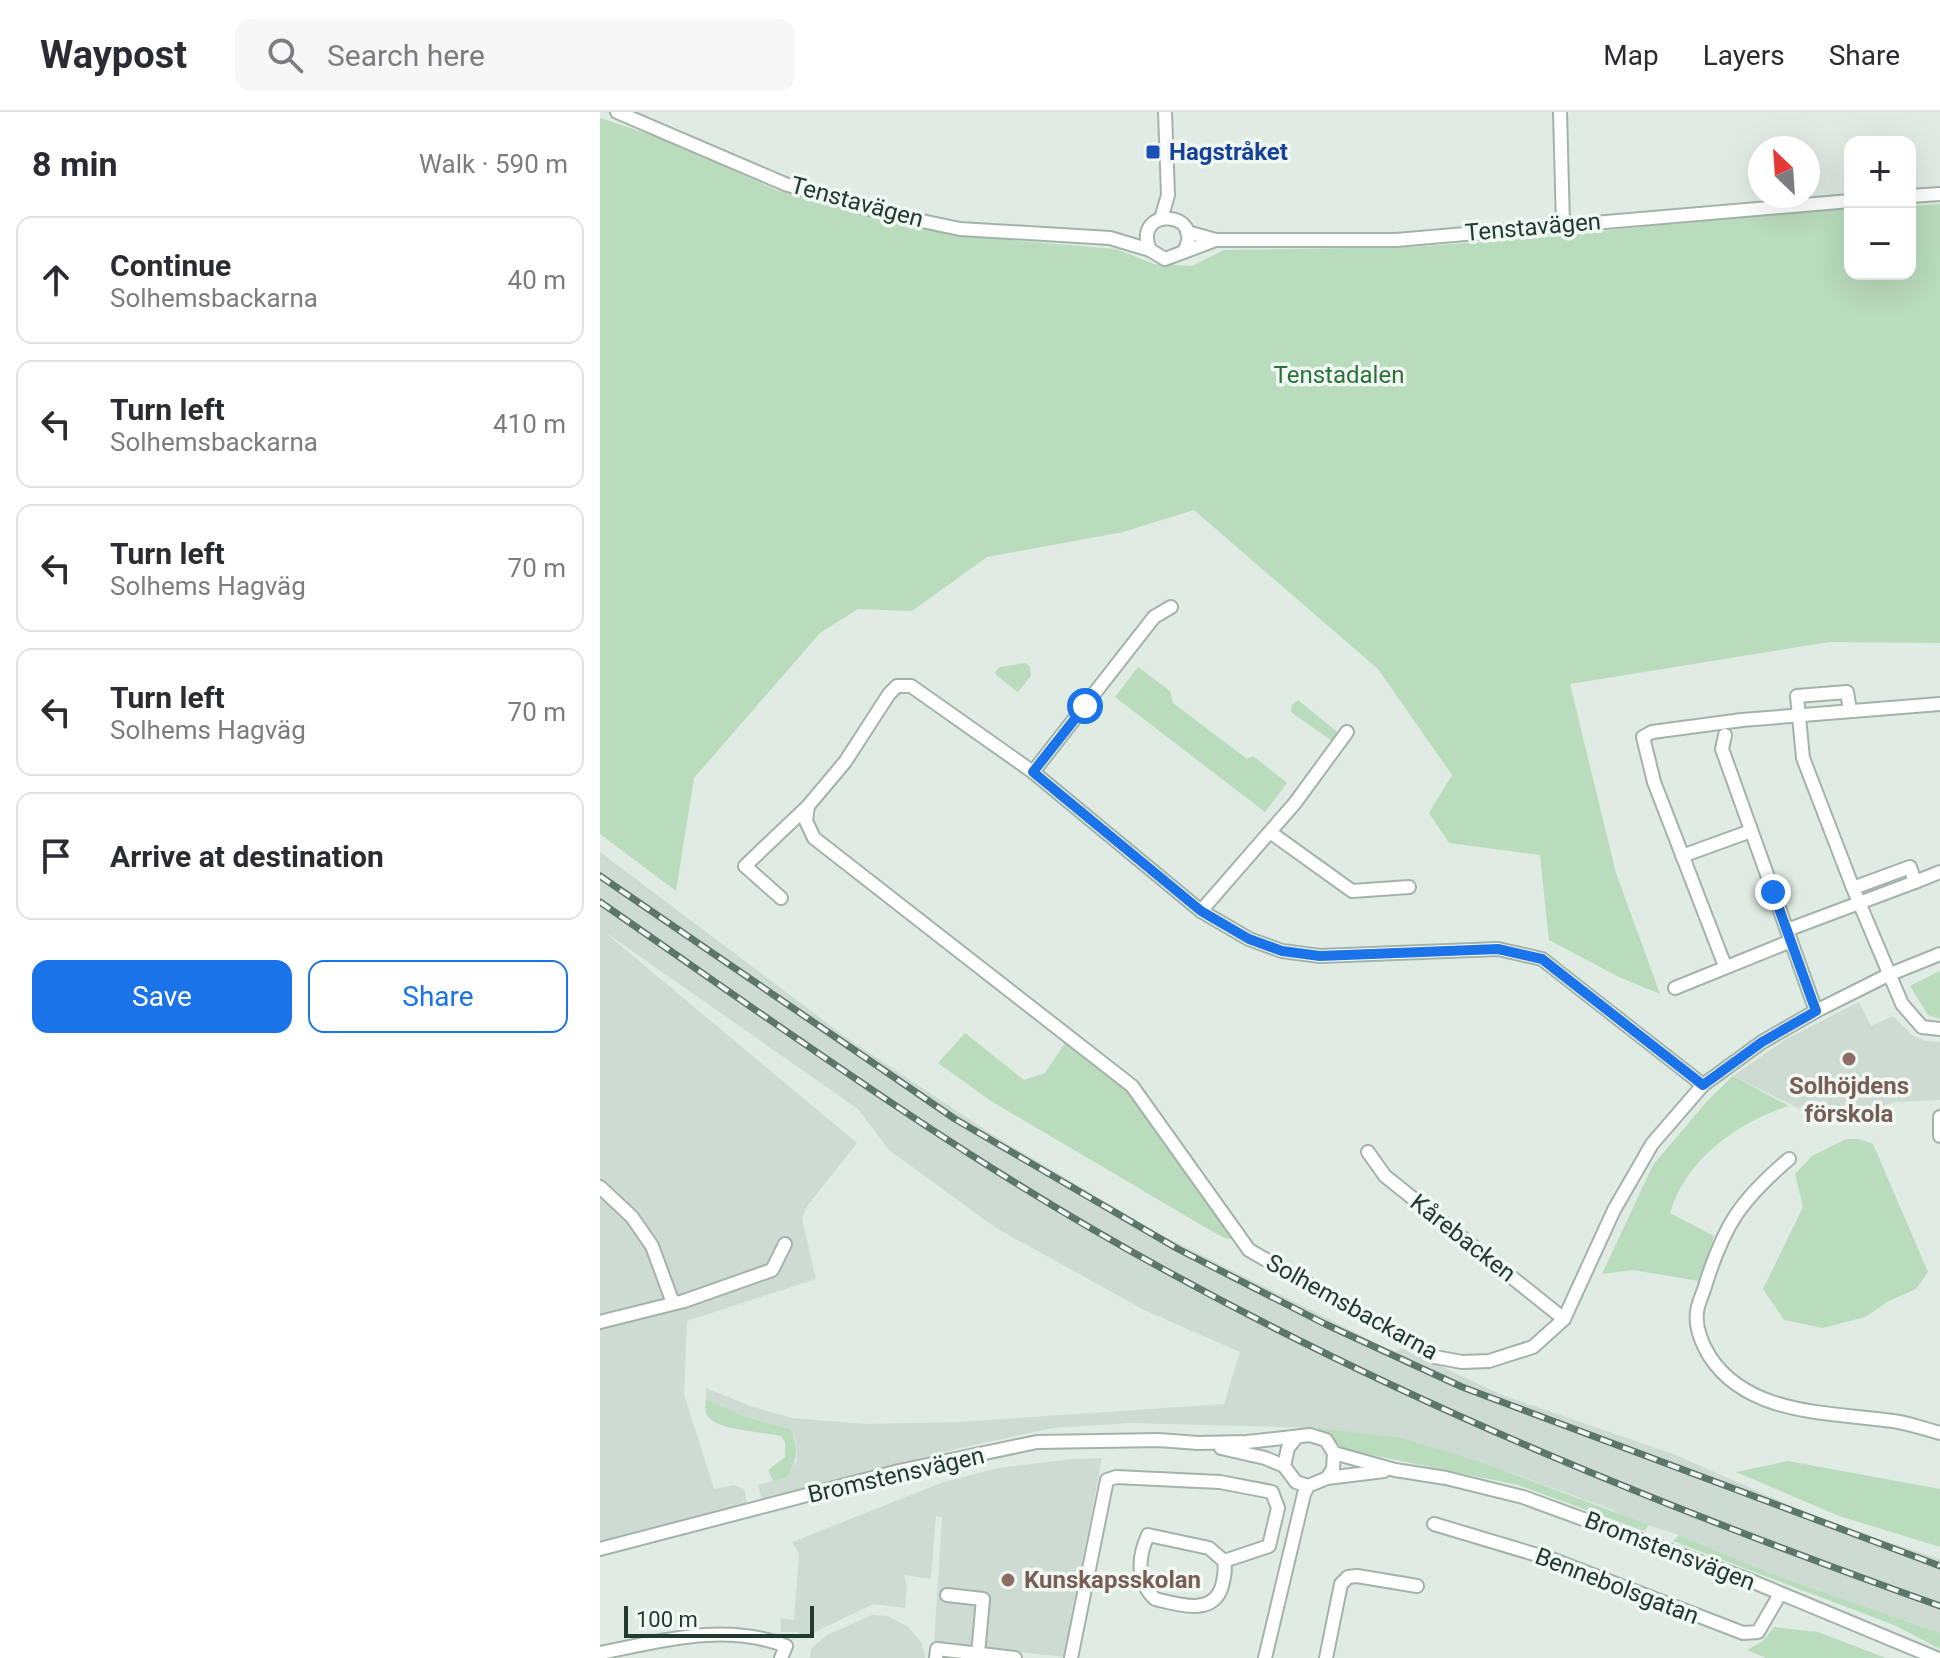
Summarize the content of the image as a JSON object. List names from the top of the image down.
{
  "streets": {
    "street": [
      "Tenstavägen",
      "Kårebacken",
      "Solhemsbackarna",
      "Bromstensvägen",
      "Bennebolsgatan"
    ]
  },
  "crossings": [
    ["Kårebacken", "Solhemsbackarna"],
    ["Bromstensvägen", "Bennebolsgatan"]
  ],
  "parks": ["Tenstadalen"],
  "places": {
    "transit": ["Hagstråket"],
    "other": ["Solhöjdens förskola", "Kunskapsskolan"]
  },
  "scale_bar": "100 m",
  "north": "top left",
  "page": {
    "header": "Waypost",
    "search": "Search here",
    "nav": ["Map", "Layers", "Share"],
    "heading": ["8 min", "Walk · 590 m"],
    "map_buttons": ["+", "−"],
    "list": [
      ["Continue", "Solhemsbackarna", "40 m"],
      ["Turn left", "Solhemsbackarna", "410 m"],
      ["Turn left", "Solhems Hagväg", "70 m"],
      ["Turn left", "Solhems Hagväg", "70 m"],
      "Arrive at destination"
    ],
    "buttons": ["Save", "Share"],
    "scale": "100 m"
  }
}
